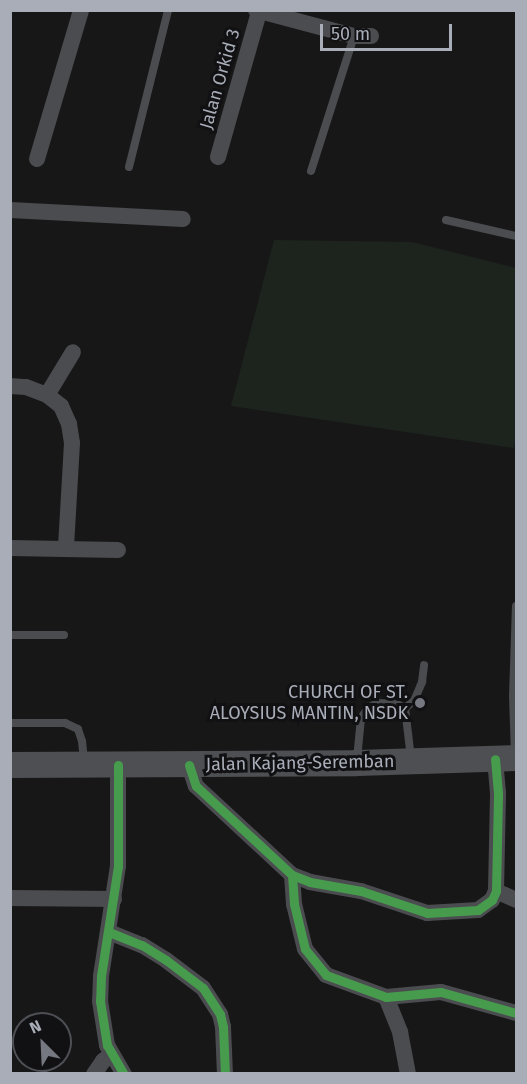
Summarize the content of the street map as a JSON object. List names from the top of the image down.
{
  "streets": {
    "main road": ["Jalan Kajang-Seremban"],
    "street": ["Jalan Orkid 3"]
  },
  "places": ["CHURCH OF ST. ALOYSIUS MANTIN, NSDK"],
  "scale_bar": "50 m",
  "north": "top left"
}
